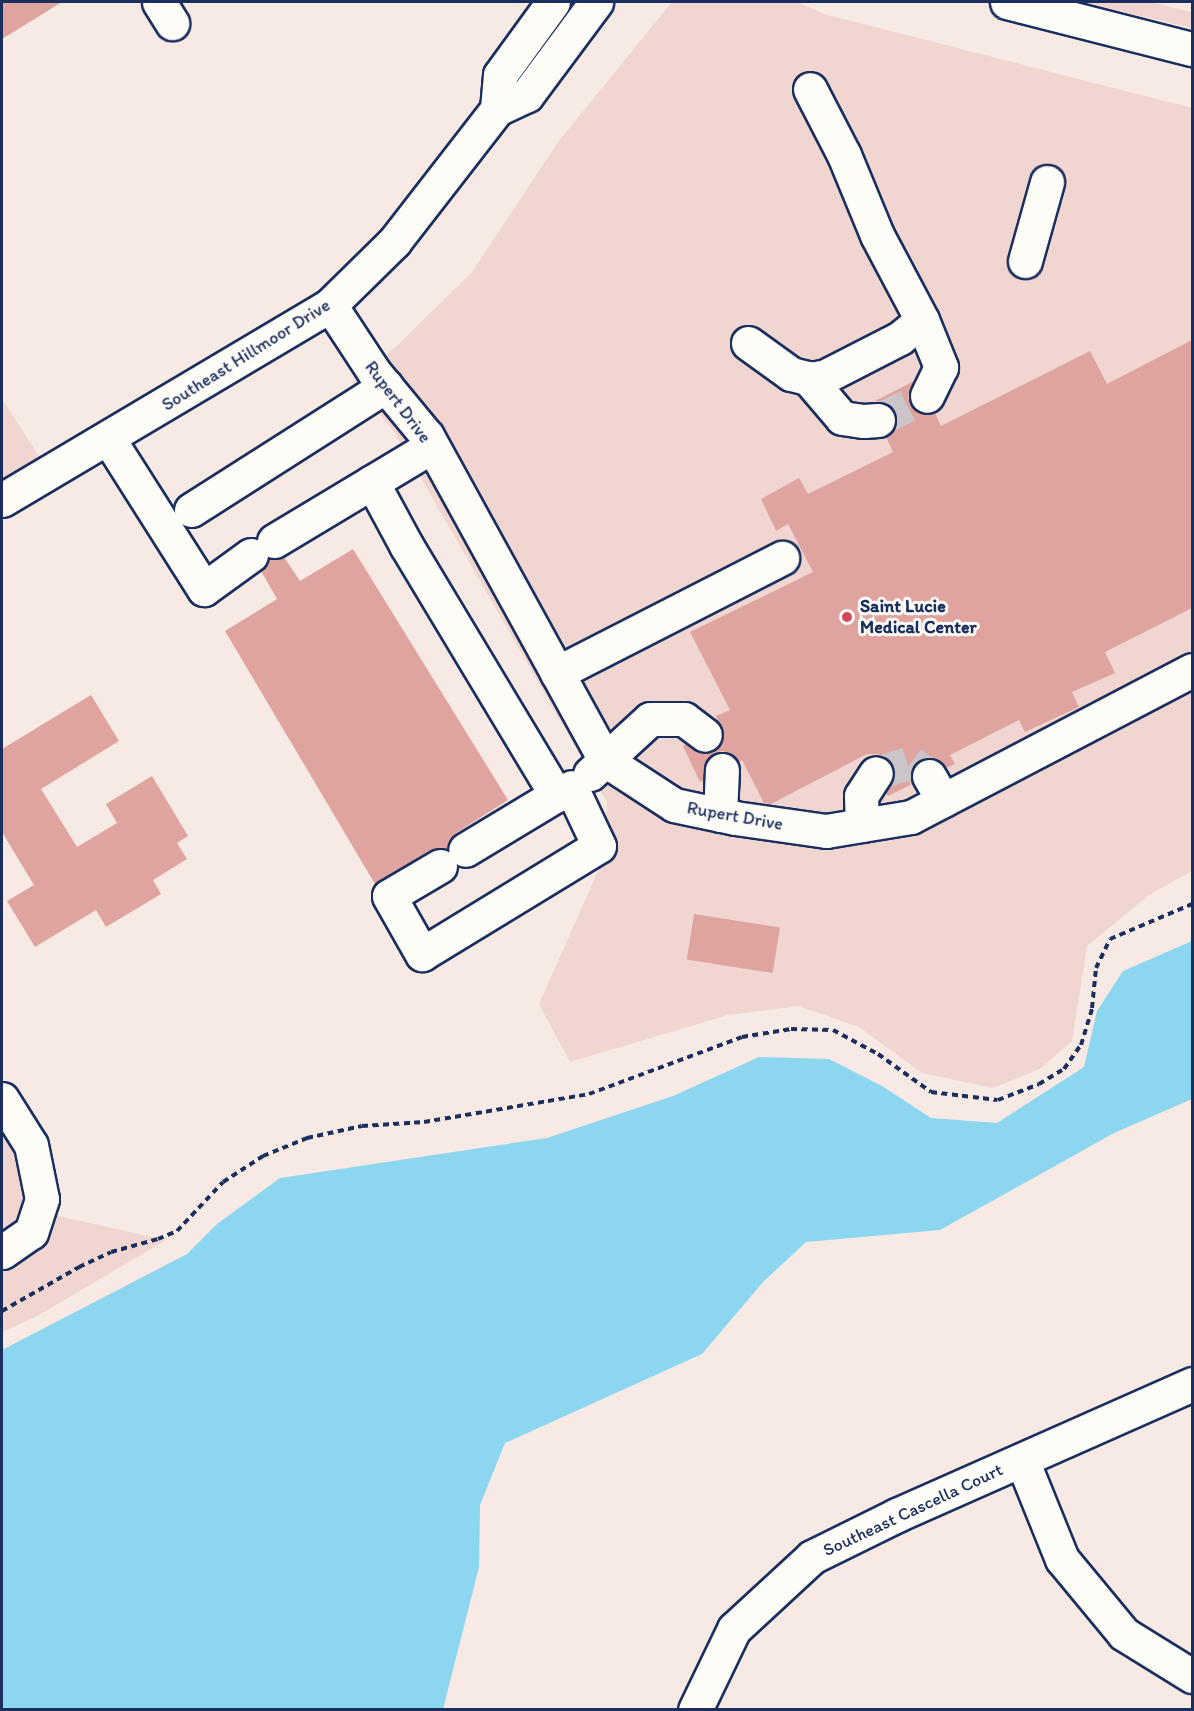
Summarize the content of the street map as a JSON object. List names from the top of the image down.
{
  "streets": {
    "street": ["Southeast Hillmoor Drive", "Rupert Drive", "Southeast Cascella Court"]
  },
  "crossings": [
    ["Southeast Hillmoor Drive", "Rupert Drive"]
  ],
  "places": ["Saint Lucie Medical Center"]
}
